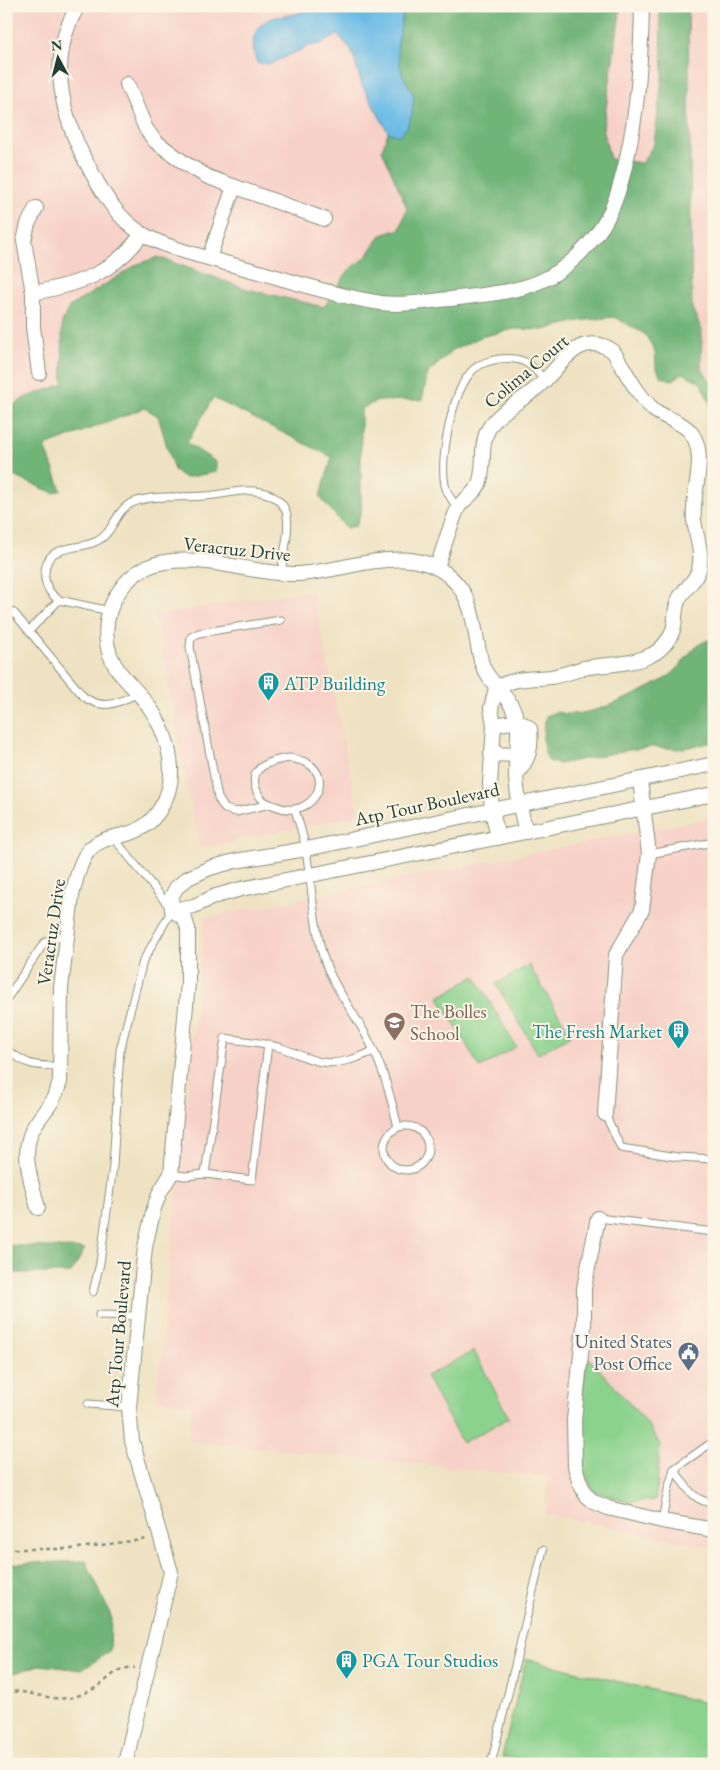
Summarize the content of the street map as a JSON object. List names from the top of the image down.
{
  "streets": {
    "street": ["Colima Court", "Veracruz Drive", "Atp Tour Boulevard"]
  },
  "crossings": [
    ["Colima Court", "Veracruz Drive"],
    ["Veracruz Drive", "Atp Tour Boulevard"]
  ],
  "places": {
    "building": ["ATP Building", "The Fresh Market", "PGA Tour Studios"],
    "school or university": ["The Bolles School"],
    "public building": ["United States Post Office"]
  },
  "north": "top"
}
